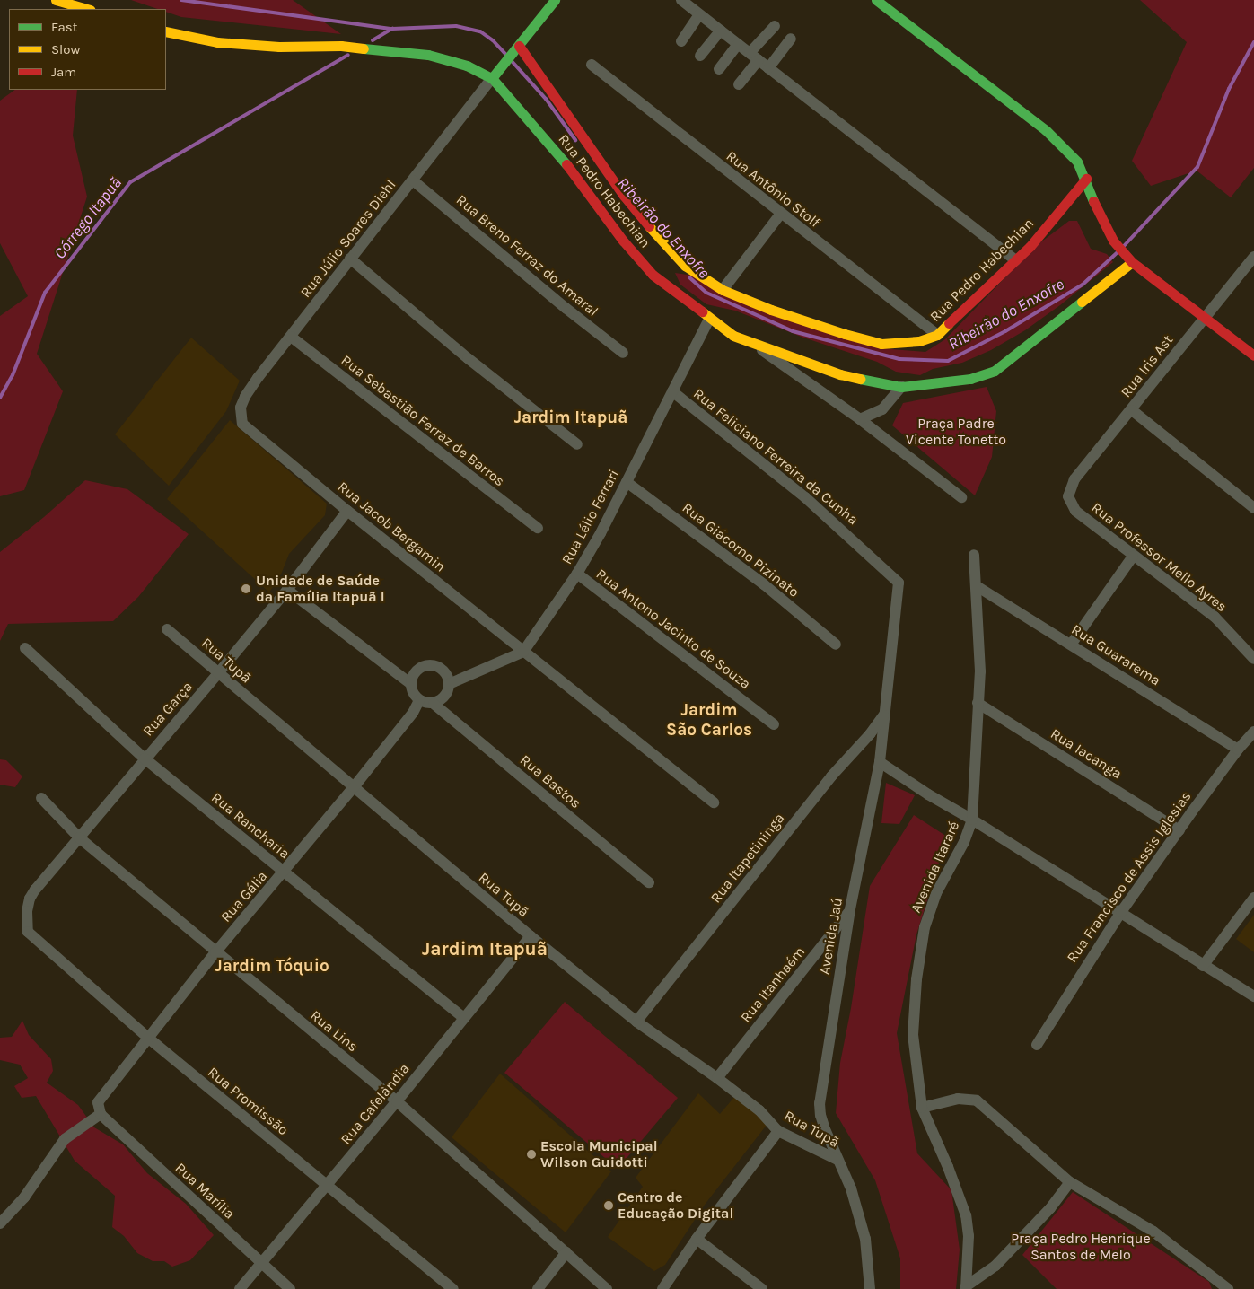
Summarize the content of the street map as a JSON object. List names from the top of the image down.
{
  "streets": {
    "street": [
      "Rua Antônio Stolf",
      "Rua Pedro Habechian",
      "Rua Júlio Soares Diehl",
      "Rua Breno Ferraz do Amaral",
      "Rua Iris Ast",
      "Rua Sebastião Ferraz de Barros",
      "Rua Feliciano Ferreira da Cunha",
      "Rua Lélio Ferrari",
      "Rua Jacob Bergamin",
      "Rua Giácomo Pizinato",
      "Rua Professor Mello Ayres",
      "Rua Antono Jacinto de Souza",
      "Rua Guararema",
      "Rua Tupã",
      "Rua Garça",
      "Rua Iacanga",
      "Rua Bastos",
      "Rua Rancharia",
      "Rua Itapetininga",
      "Avenida Itararé",
      "Rua Francisco de Assis Iglesias",
      "Rua Gália",
      "Avenida Jaú",
      "Rua Itanhaém",
      "Rua Lins",
      "Rua Promissão",
      "Rua Cafelândia",
      "Rua Marília"
    ]
  },
  "crossings": [
    ["Rua Antônio Stolf", "Rua Pedro Habechian"],
    ["Rua Pedro Habechian", "Rua Júlio Soares Diehl"],
    ["Rua Pedro Habechian", "Rua Lélio Ferrari"],
    ["Rua Júlio Soares Diehl", "Rua Breno Ferraz do Amaral"],
    ["Rua Júlio Soares Diehl", "Rua Sebastião Ferraz de Barros"],
    ["Rua Júlio Soares Diehl", "Rua Jacob Bergamin"],
    ["Rua Iris Ast", "Rua Professor Mello Ayres"],
    ["Rua Feliciano Ferreira da Cunha", "Rua Lélio Ferrari"],
    ["Rua Feliciano Ferreira da Cunha", "Avenida Jaú"],
    ["Rua Lélio Ferrari", "Rua Jacob Bergamin"],
    ["Rua Lélio Ferrari", "Rua Giácomo Pizinato"],
    ["Rua Lélio Ferrari", "Rua Antono Jacinto de Souza"],
    ["Rua Jacob Bergamin", "Rua Garça"],
    ["Rua Guararema", "Avenida Itararé"],
    ["Rua Guararema", "Rua Francisco de Assis Iglesias"],
    ["Rua Tupã", "Rua Garça"],
    ["Rua Tupã", "Rua Itapetininga"],
    ["Rua Tupã", "Rua Gália"],
    ["Rua Tupã", "Avenida Jaú"],
    ["Rua Tupã", "Rua Itanhaém"],
    ["Rua Tupã", "Rua Cafelândia"],
    ["Rua Garça", "Rua Rancharia"],
    ["Rua Garça", "Rua Lins"],
    ["Rua Garça", "Rua Promissão"],
    ["Rua Iacanga", "Avenida Itararé"],
    ["Rua Iacanga", "Rua Francisco de Assis Iglesias"],
    ["Rua Bastos", "Rua Gália"],
    ["Rua Rancharia", "Rua Gália"],
    ["Rua Rancharia", "Rua Cafelândia"],
    ["Rua Itapetininga", "Avenida Jaú"],
    ["Rua Gália", "Rua Lins"],
    ["Rua Gália", "Rua Promissão"],
    ["Rua Gália", "Rua Marília"],
    ["Avenida Jaú", "Rua Itanhaém"],
    ["Rua Lins", "Rua Cafelândia"],
    ["Rua Promissão", "Rua Cafelândia"],
    ["Rua Cafelândia", "Rua Marília"]
  ],
  "districts": [
    "Jardim Itapuã",
    "Jardim São Carlos",
    "Jardim Itapuã",
    "Jardim Tóquio"
  ],
  "water": ["Córrego Itapuã", "Ribeirão do Enxofre"],
  "parks": ["Praça Padre Vicente Tonetto", "Praça Pedro Henrique Santos de Melo"],
  "places": ["Unidade de Saúde da Família Itapuã I", "Escola Municipal Wilson Guidotti", "Centro de Educação Digital"],
  "legend": ["Fast", "Slow", "Jam"]
}
